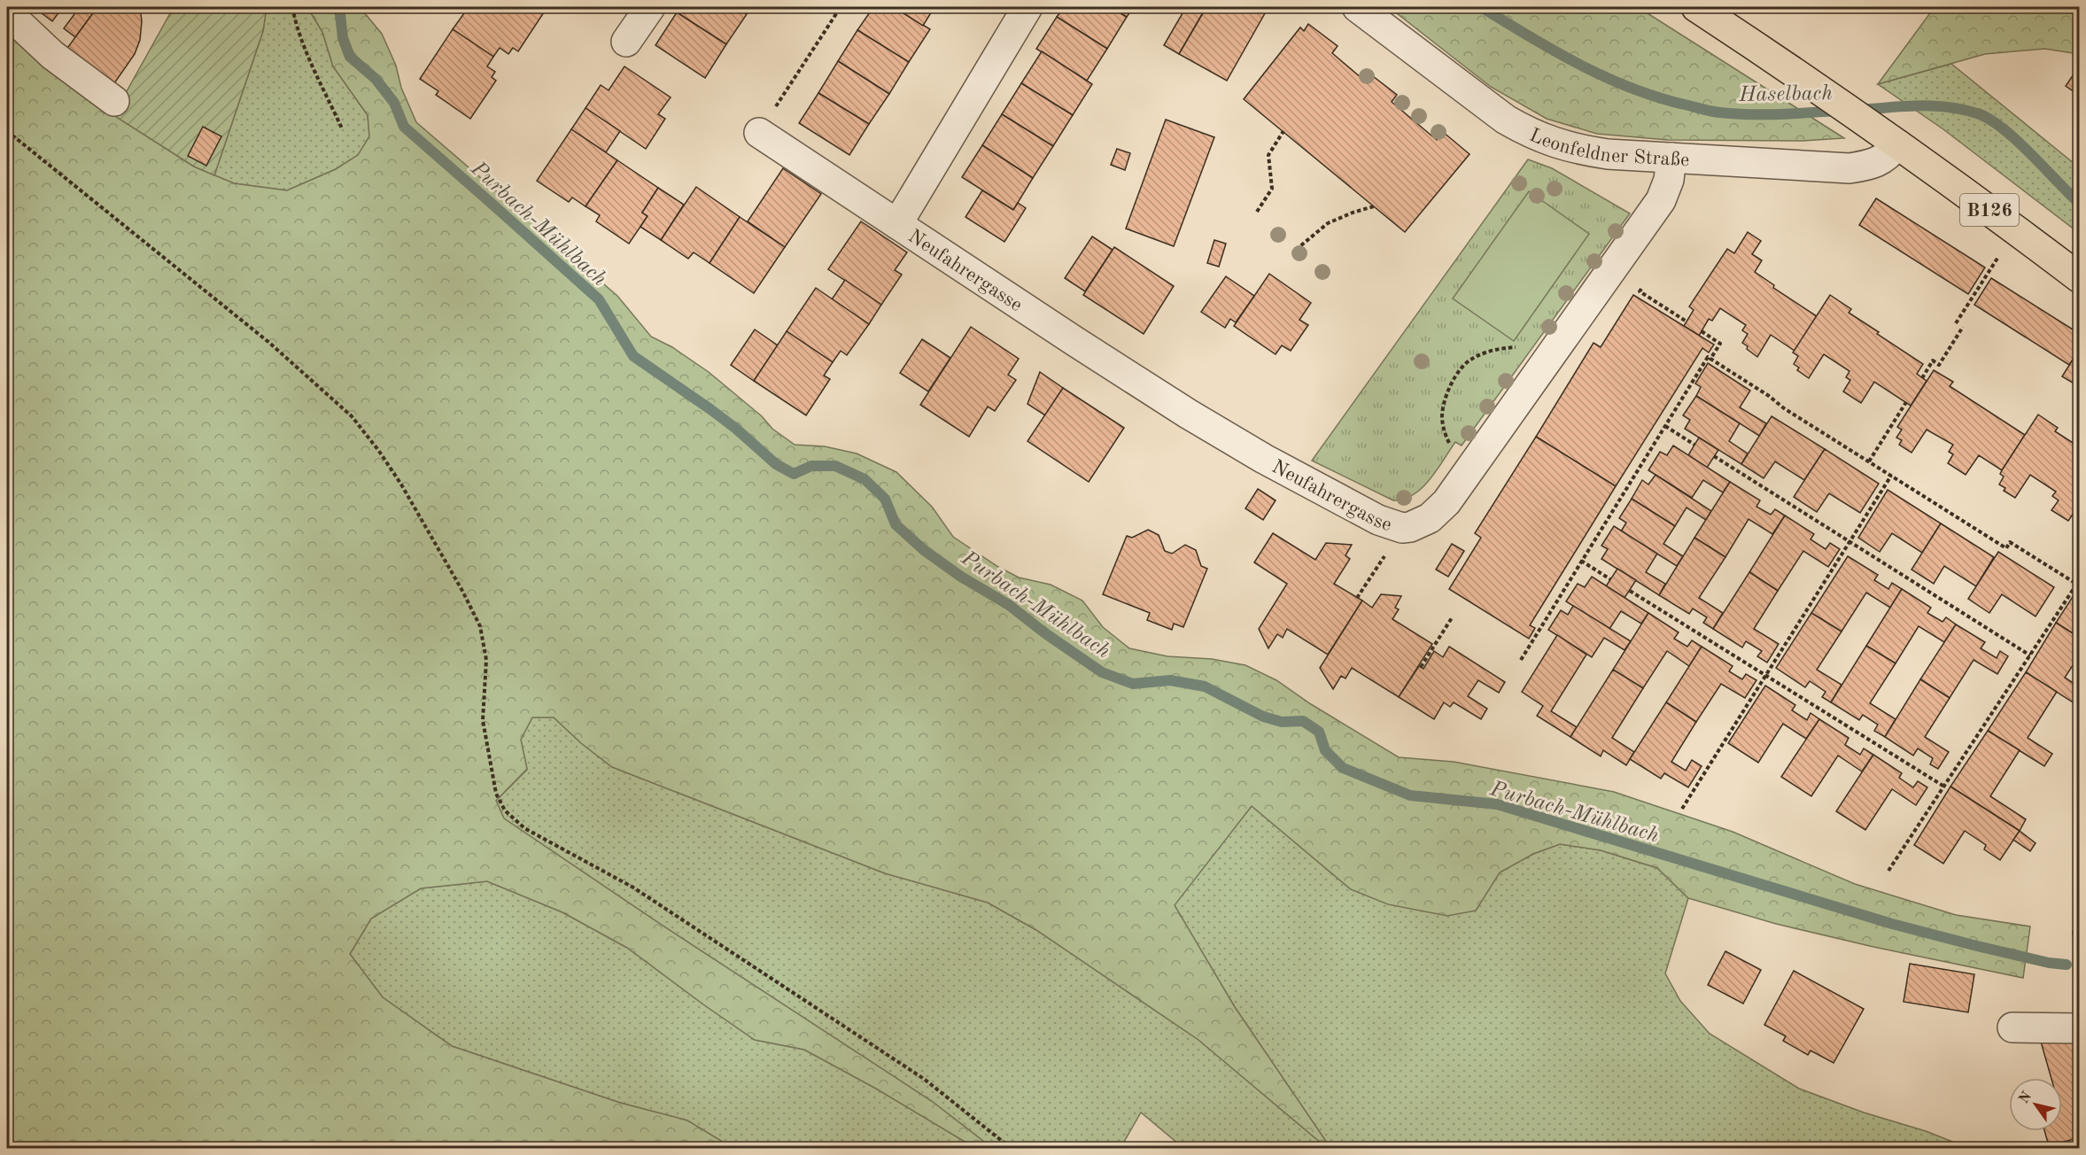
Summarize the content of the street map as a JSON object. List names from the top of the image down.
{
  "streets": {
    "main road": ["B126"],
    "street": ["Leonfeldner Straße", "Neufahrergasse"]
  },
  "crossings": [
    ["Leonfeldner Straße", "B126"],
    ["Leonfeldner Straße", "Neufahrergasse"]
  ],
  "water": ["Haselbach", "Purbach-Mühlbach"],
  "north": "top left"
}
